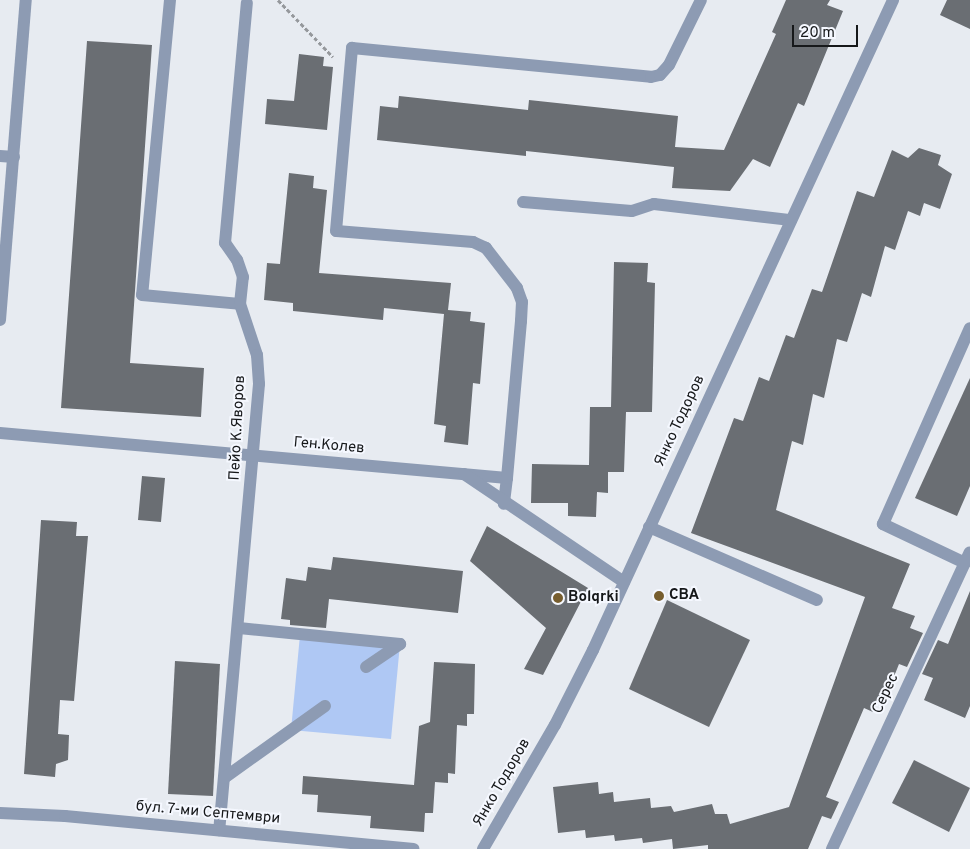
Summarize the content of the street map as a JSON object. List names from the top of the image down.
{
  "streets": {
    "street": [
      "Янко Тодоров",
      "Пейо К.Яворов",
      "Ген.Колев",
      "Серес",
      "бул. 7-ми Септември"
    ]
  },
  "crossings": [
    ["Пейо К.Яворов", "Ген.Колев"],
    ["Пейо К.Яворов", "бул. 7-ми Септември"]
  ],
  "places": ["CBA", "Bolqrki"],
  "scale_bar": "20 m"
}
